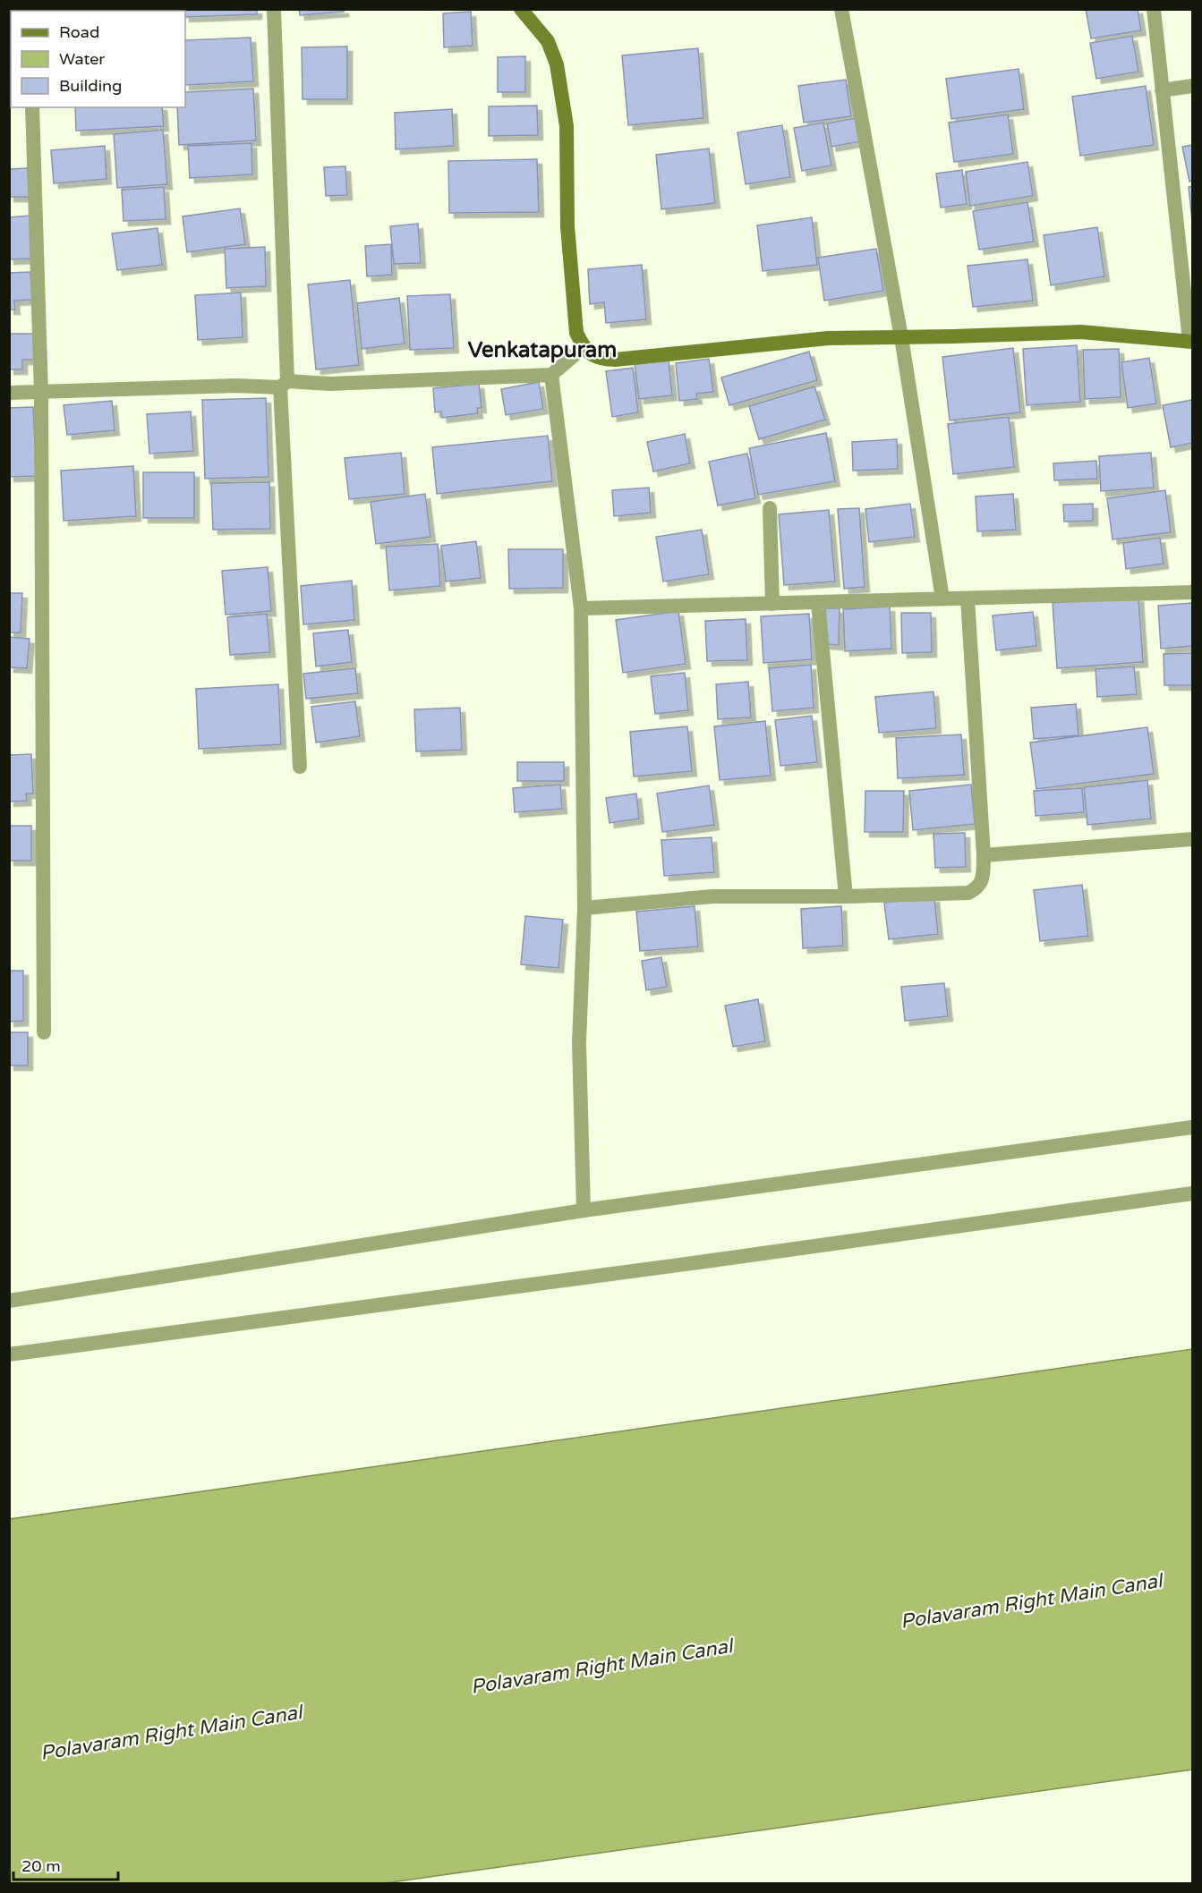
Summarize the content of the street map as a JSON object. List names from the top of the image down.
{
  "districts": ["Venkatapuram"],
  "water": ["Polavaram Right Main Canal"],
  "legend": ["Road", "Water", "Building"],
  "scale_bar": "20 m"
}
